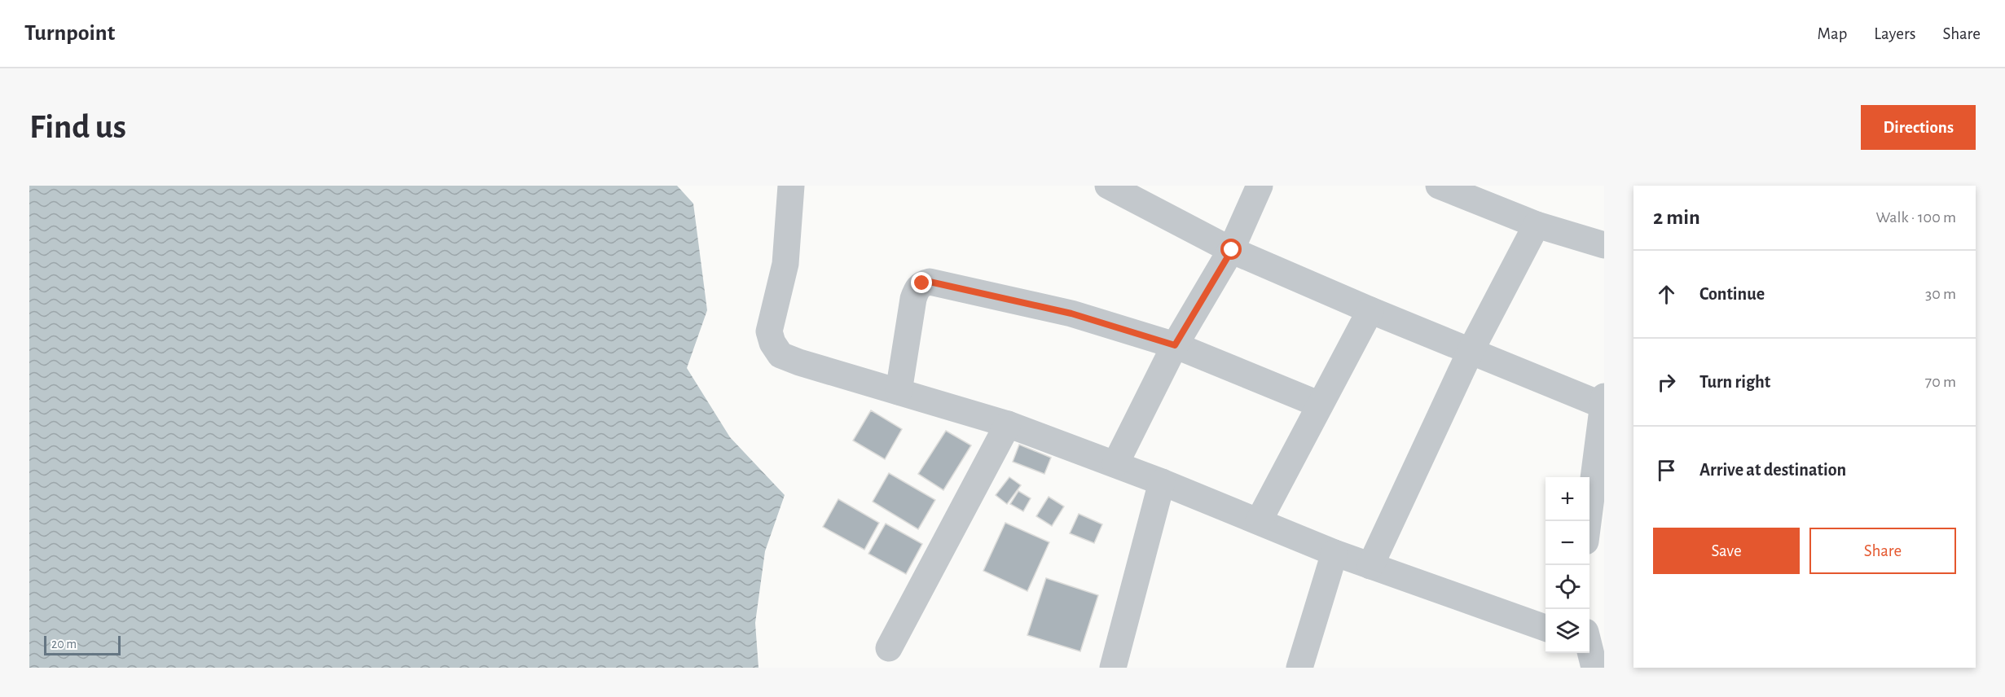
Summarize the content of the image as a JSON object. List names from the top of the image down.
{
  "scale_bar": "20 m",
  "page": {
    "header": "Turnpoint",
    "nav": ["Map", "Layers", "Share"],
    "buttons": [
      "Directions",
      ["Save", "Share"]
    ],
    "title": "Find us",
    "heading": ["2 min", "Walk · 100 m"],
    "list": [
      ["Continue", "30 m"],
      ["Turn right", "70 m"],
      "Arrive at destination"
    ],
    "map_buttons": ["+", "−"],
    "scale": "20 m"
  }
}
